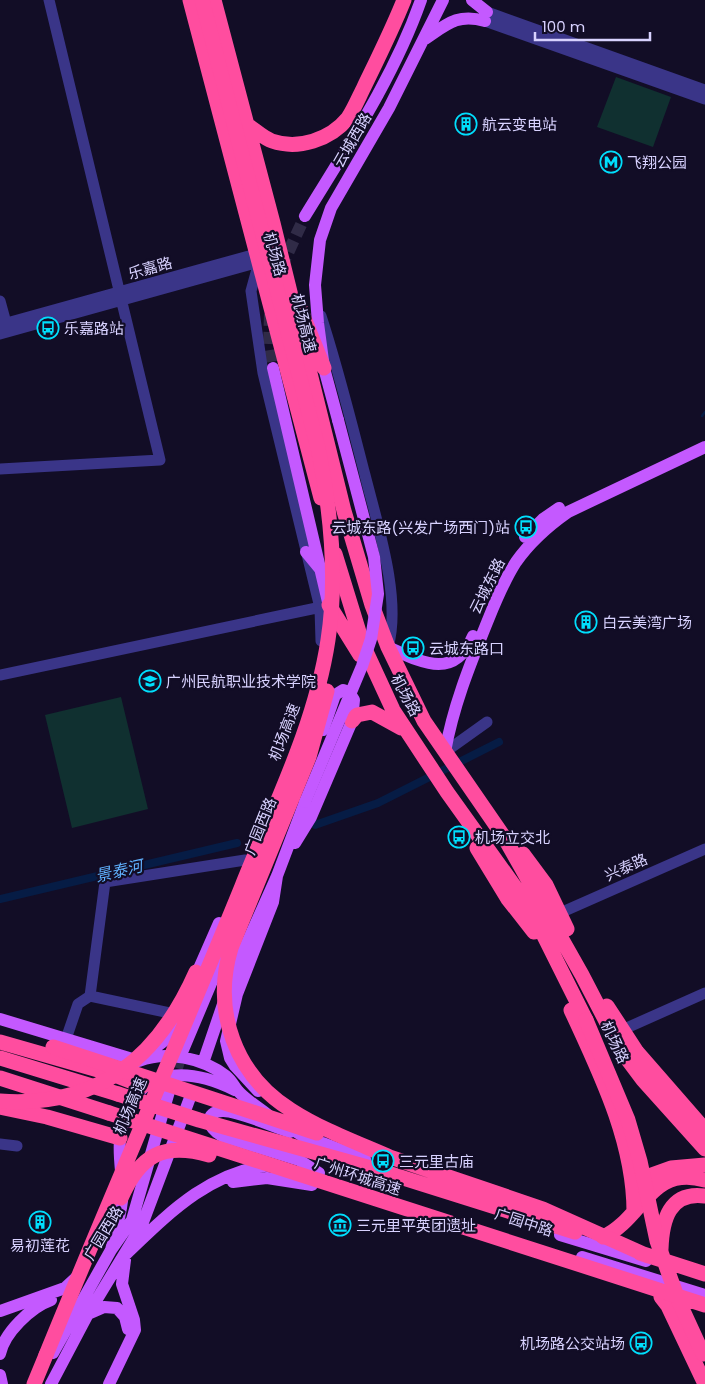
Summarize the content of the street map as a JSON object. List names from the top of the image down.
{
  "streets": {
    "highway": ["机场路", "机场高速", "广州环城高速"],
    "main road": [
      "云城西路",
      "云城东路",
      "广园西路",
      "广园中路"
    ],
    "street": ["乐嘉路", "兴泰路"]
  },
  "crossings": [
    ["机场路", "乐嘉路"],
    ["机场路", "云城东路"],
    ["机场路", "广州环城高速"],
    ["机场高速", "广园西路"],
    ["广园西路", "广园中路"]
  ],
  "water": ["景泰河"],
  "places": {
    "building": ["航云变电站", "白云美湾广场", "易初莲花"],
    "metro station": ["飞翔公园"],
    "bus stop": [
      "乐嘉路站",
      "云城东路(兴发广场西门)站",
      "云城东路口",
      "机场立交北",
      "三元里古庙",
      "机场路公交站场"
    ],
    "school or university": ["广州民航职业技术学院"],
    "museum": ["三元里平英团遗址"]
  },
  "scale_bar": "100 m"
}
